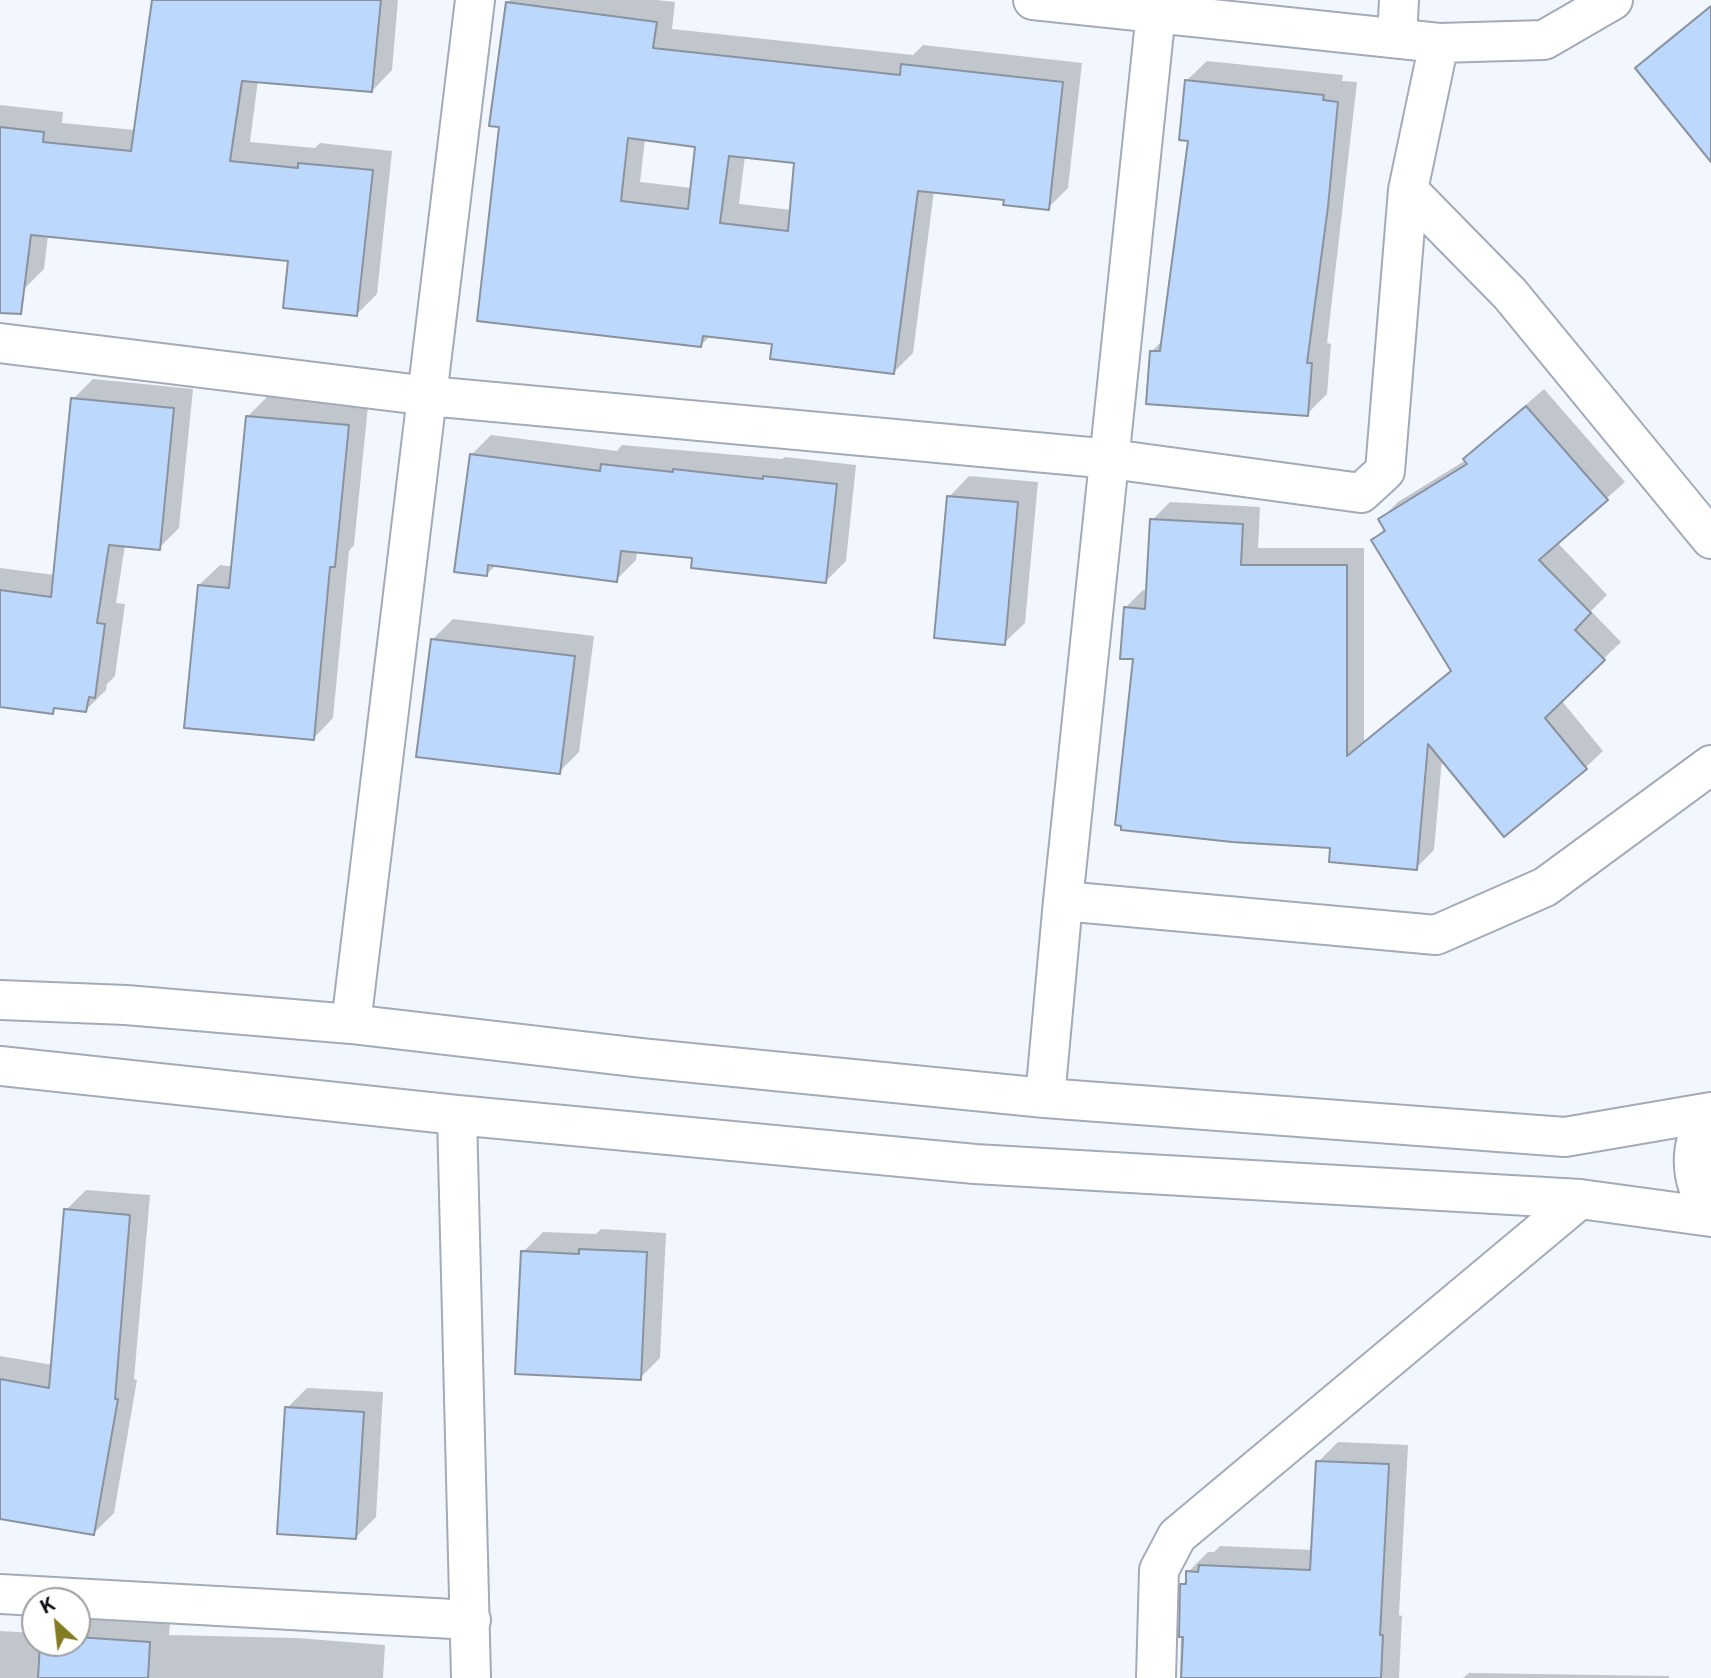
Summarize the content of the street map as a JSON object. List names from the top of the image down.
{
  "north": "top left"
}
